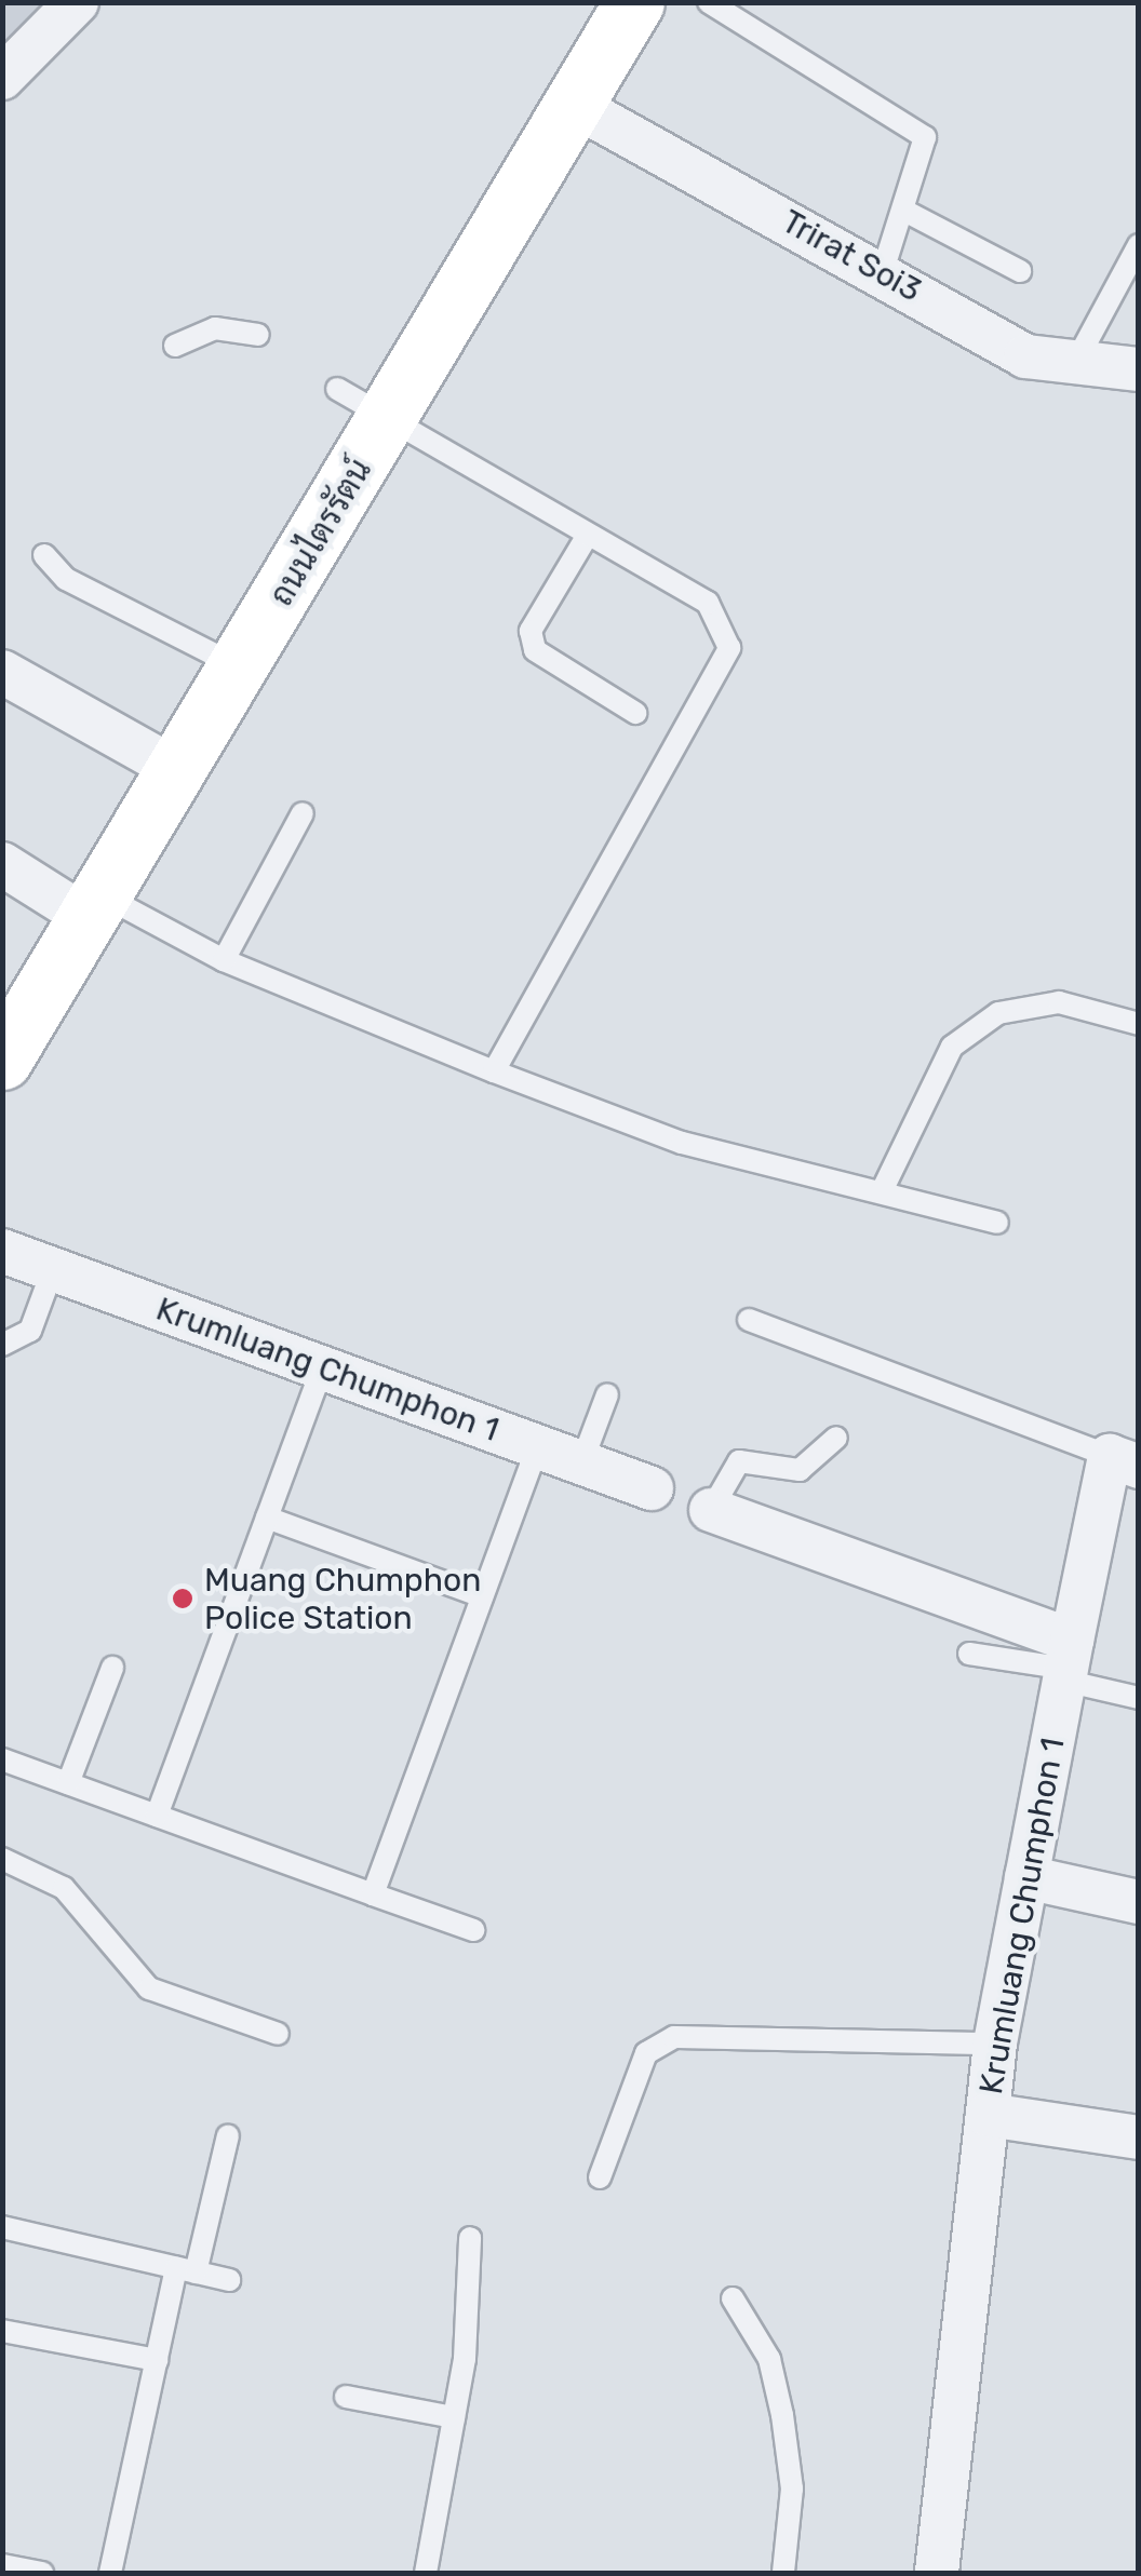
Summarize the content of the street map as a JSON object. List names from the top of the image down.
{
  "streets": {
    "main road": ["ถนนไตรรัตน์"],
    "street": ["Trirat Soi3", "Krumluang Chumphon 1"]
  },
  "crossings": [
    ["Trirat Soi3", "ถนนไตรรัตน์"]
  ],
  "places": ["Muang Chumphon Police Station"]
}
